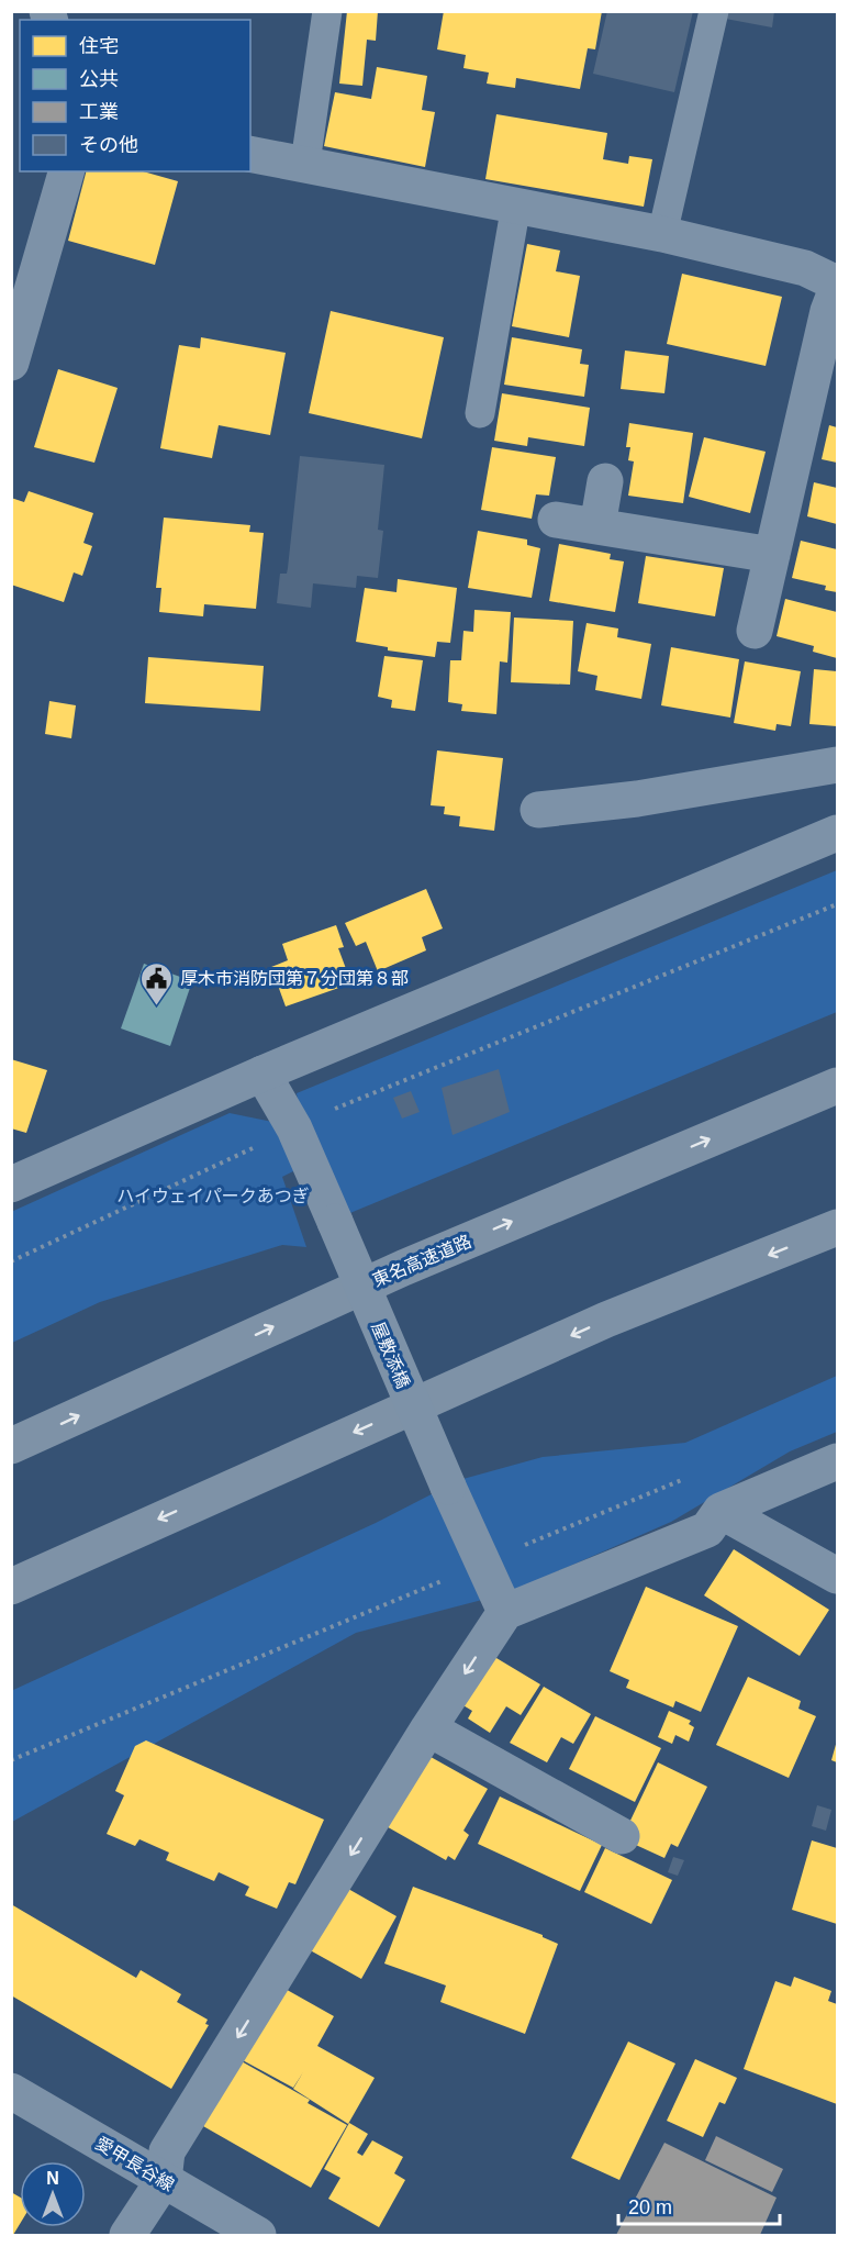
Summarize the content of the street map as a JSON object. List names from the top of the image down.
{
  "streets": {
    "highway": ["東名高速道路"],
    "street": ["屋敷添橋", "愛甲長谷線"]
  },
  "parks": ["ハイウェイパークあつぎ"],
  "places": {
    "public building": ["厚木市消防団第７分団第８部"]
  },
  "legend": [
    "住宅",
    "公共",
    "工業",
    "その他"
  ],
  "scale_bar": "20 m",
  "north": "top"
}
